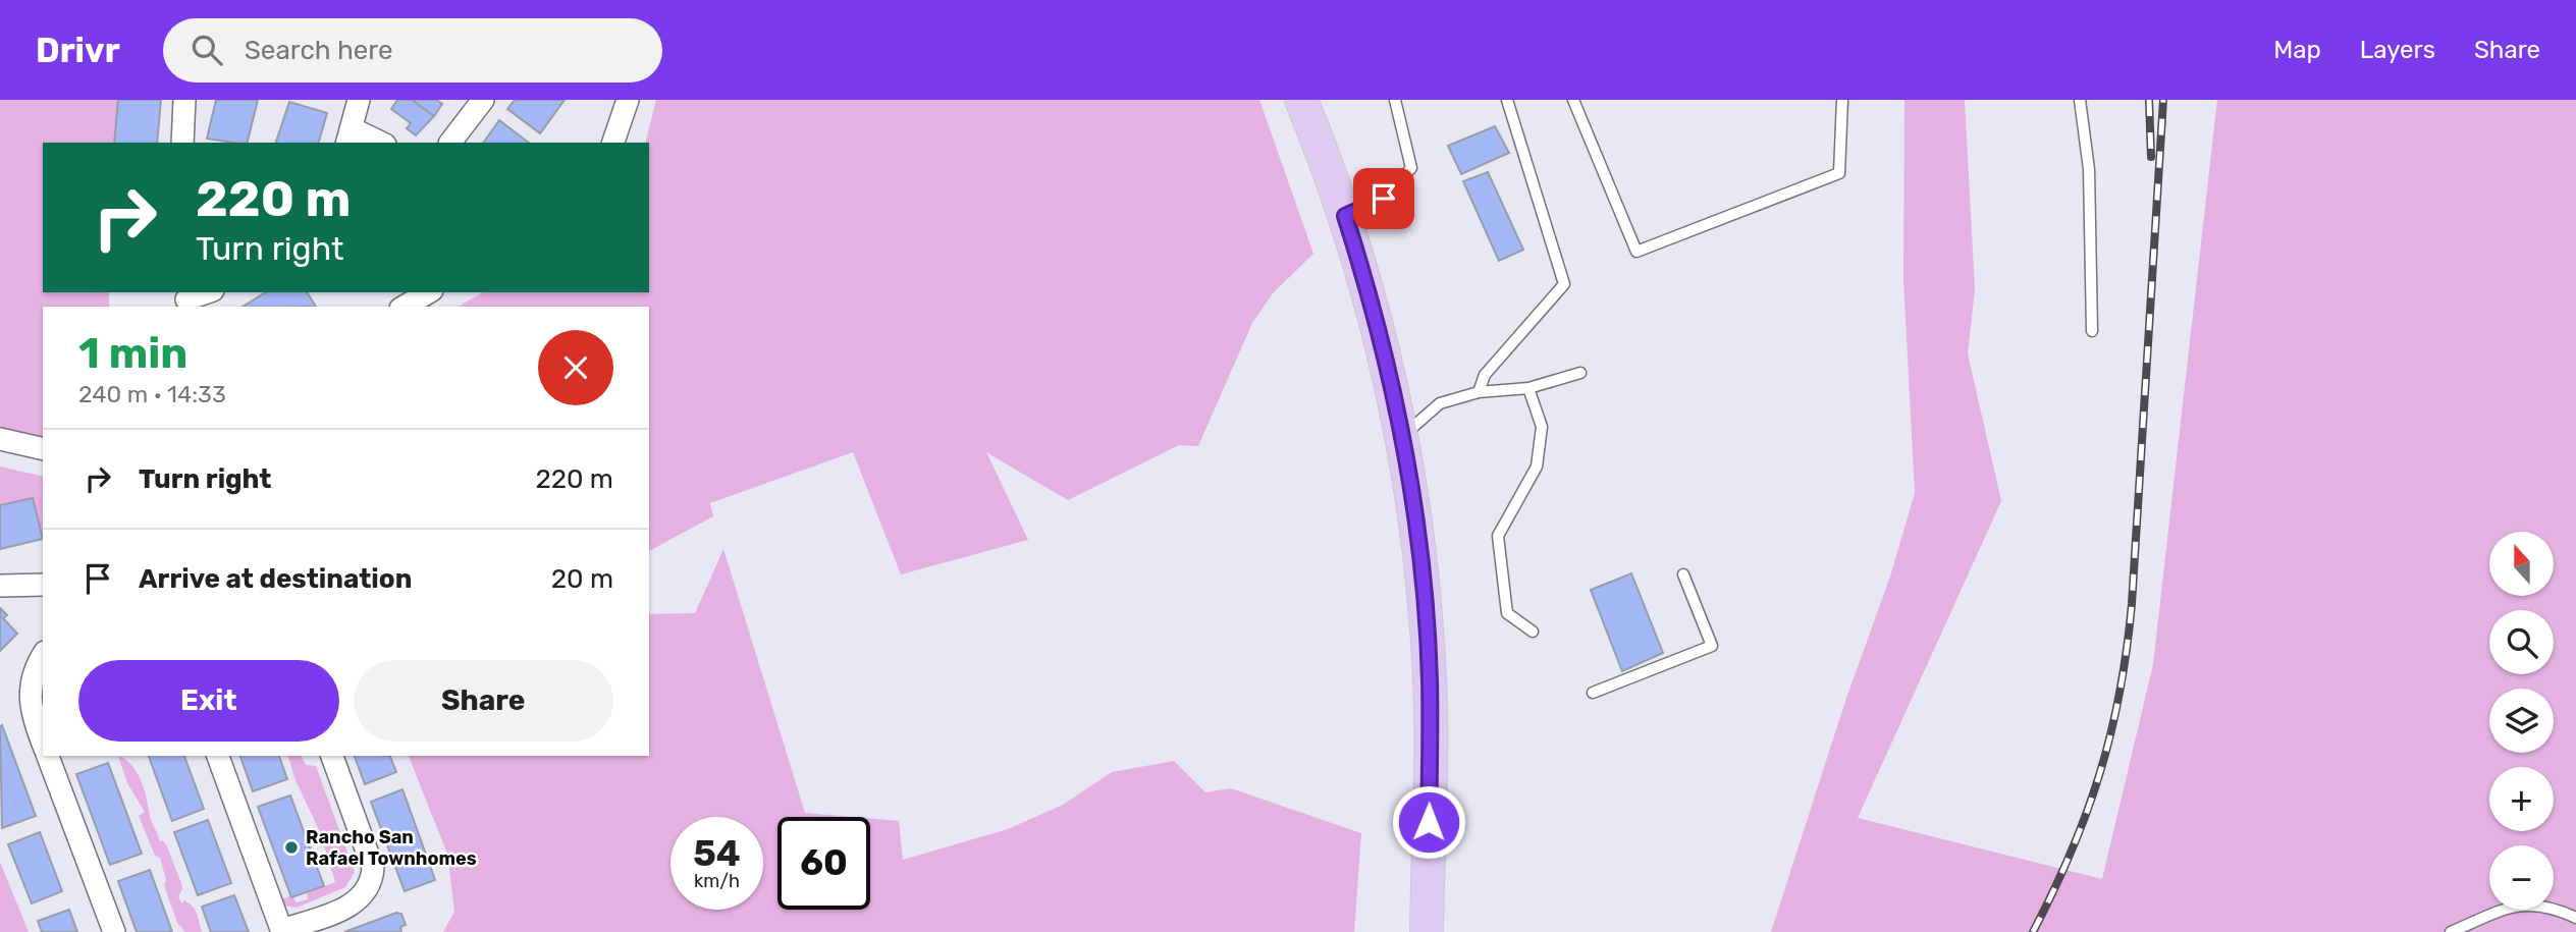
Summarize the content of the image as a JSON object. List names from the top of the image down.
{
  "places": ["Rancho San Rafael Townhomes"],
  "north": "top",
  "page": {
    "header": "Drivr",
    "search": "Search here",
    "nav": ["Map", "Layers", "Share"],
    "turn": ["220 m", "Turn right"],
    "heading": ["1 min", "240 m · 14:33"],
    "list": [
      {
        "name": "Turn right",
        "value": "220 m"
      },
      {
        "name": "Arrive at destination",
        "value": "20 m"
      }
    ],
    "map_buttons": ["+", "−"],
    "buttons": ["Exit", "Share"],
    "speed": "54 km/h",
    "limit": "60"
  }
}
